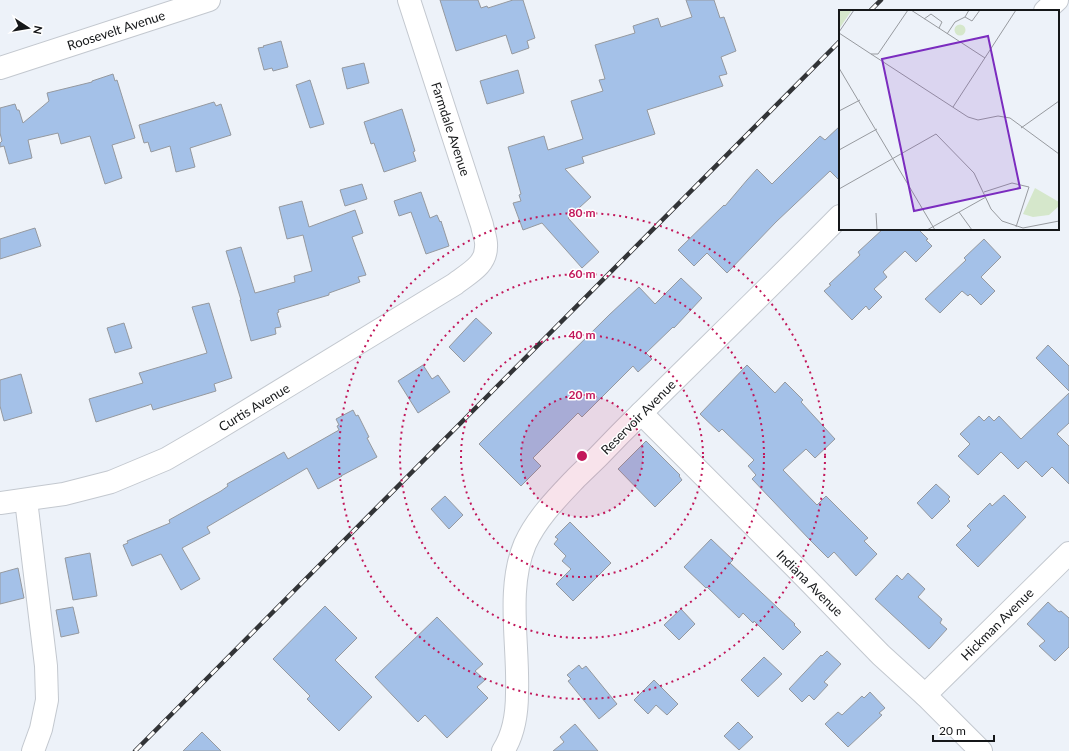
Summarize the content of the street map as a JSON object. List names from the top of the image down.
{
  "streets": {
    "street": [
      "Roosevelt Avenue",
      "Farmdale Avenue",
      "Curtis Avenue",
      "Reservoir Avenue",
      "Indiana Avenue",
      "Hickman Avenue"
    ]
  },
  "crossings": [
    ["Farmdale Avenue", "Curtis Avenue"],
    ["Reservoir Avenue", "Indiana Avenue"],
    ["Indiana Avenue", "Hickman Avenue"]
  ],
  "scale_bar": "20 m",
  "north": "right",
  "rings": [
    "80 m",
    "60 m",
    "40 m",
    "20 m"
  ]
}
